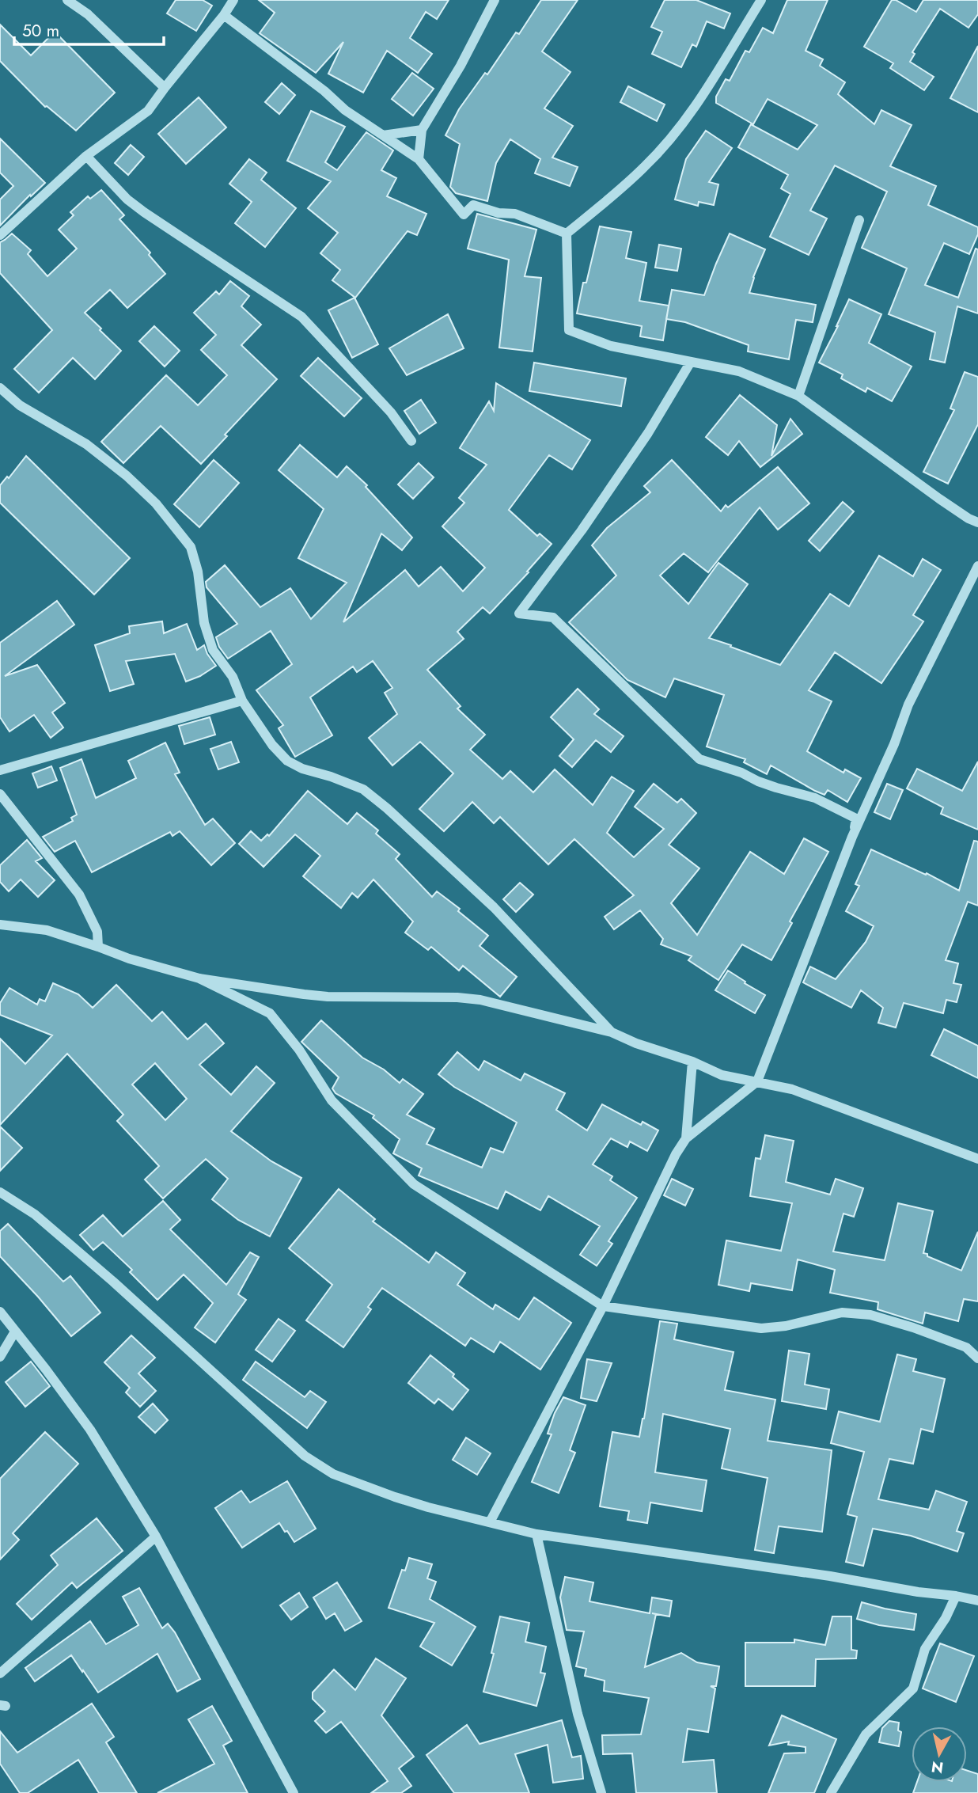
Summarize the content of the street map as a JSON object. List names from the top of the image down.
{
  "scale_bar": "50 m",
  "north": "bottom"
}
